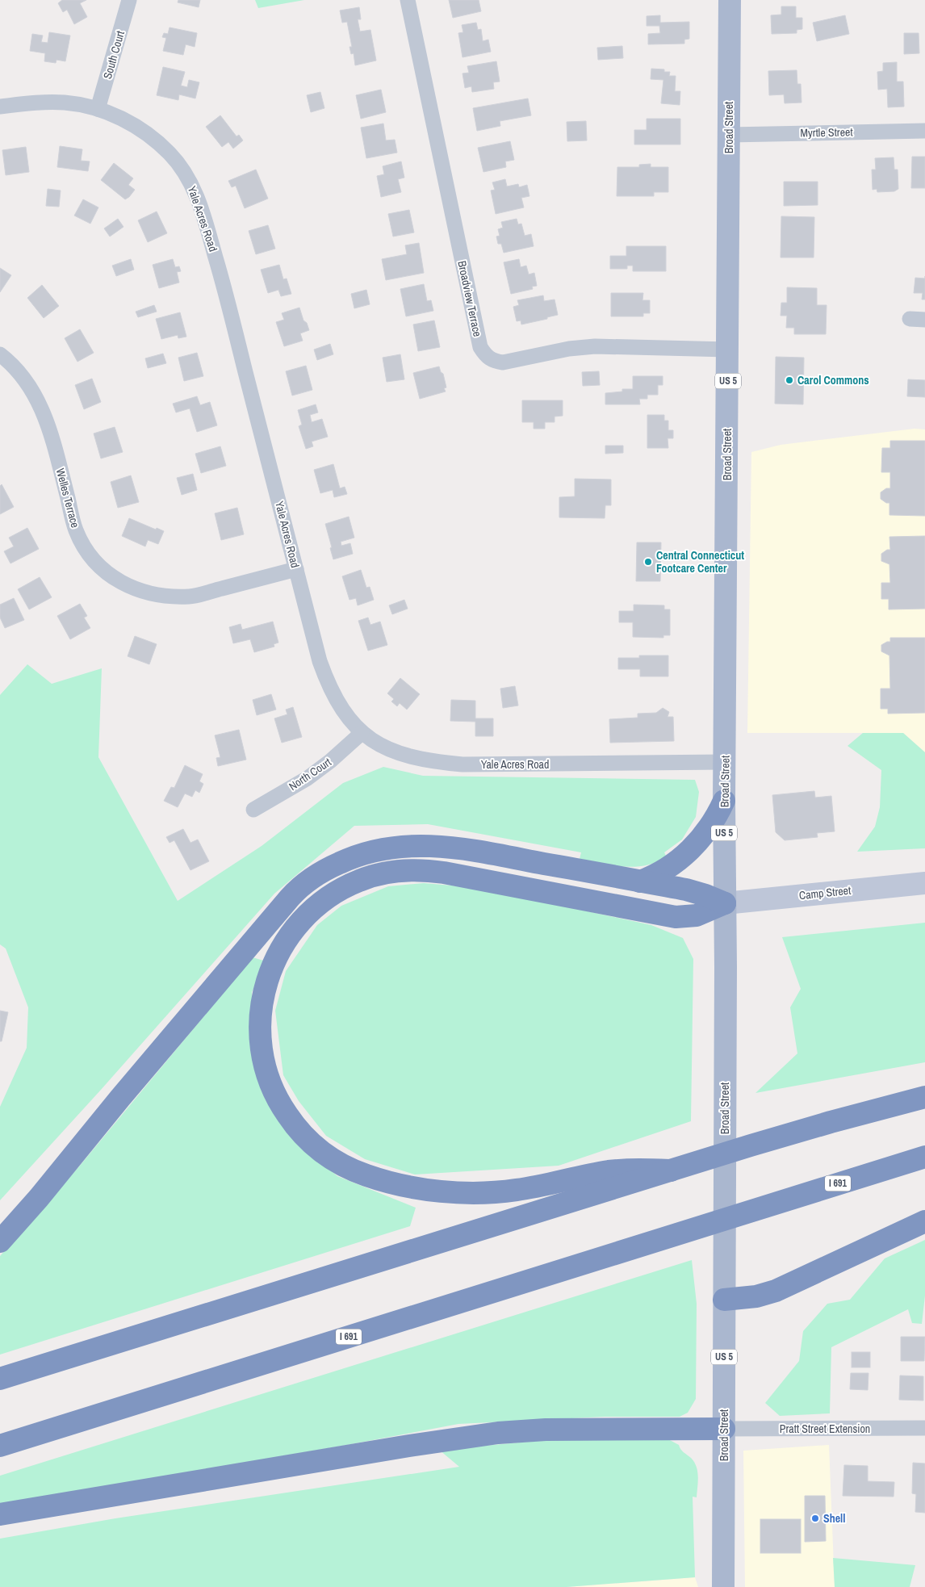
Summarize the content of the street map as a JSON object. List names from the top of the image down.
{
  "streets": {
    "highway": ["I 691"],
    "main road": ["Broad Street", "US 5"],
    "street": [
      "South Court",
      "Myrtle Street",
      "Yale Acres Road",
      "Broadview Terrace",
      "Welles Terrace",
      "North Court",
      "Camp Street",
      "Pratt Street Extension"
    ]
  },
  "crossings": [
    ["South Court", "Yale Acres Road"],
    ["Broad Street", "Myrtle Street"],
    ["Broad Street", "Yale Acres Road"],
    ["Broad Street", "Broadview Terrace"],
    ["Broad Street", "Camp Street"],
    ["Broad Street", "Pratt Street Extension"],
    ["Yale Acres Road", "Welles Terrace"],
    ["Yale Acres Road", "North Court"]
  ],
  "places": ["Carol Commons", "Central Connecticut Footcare Center", "Shell"]
}
